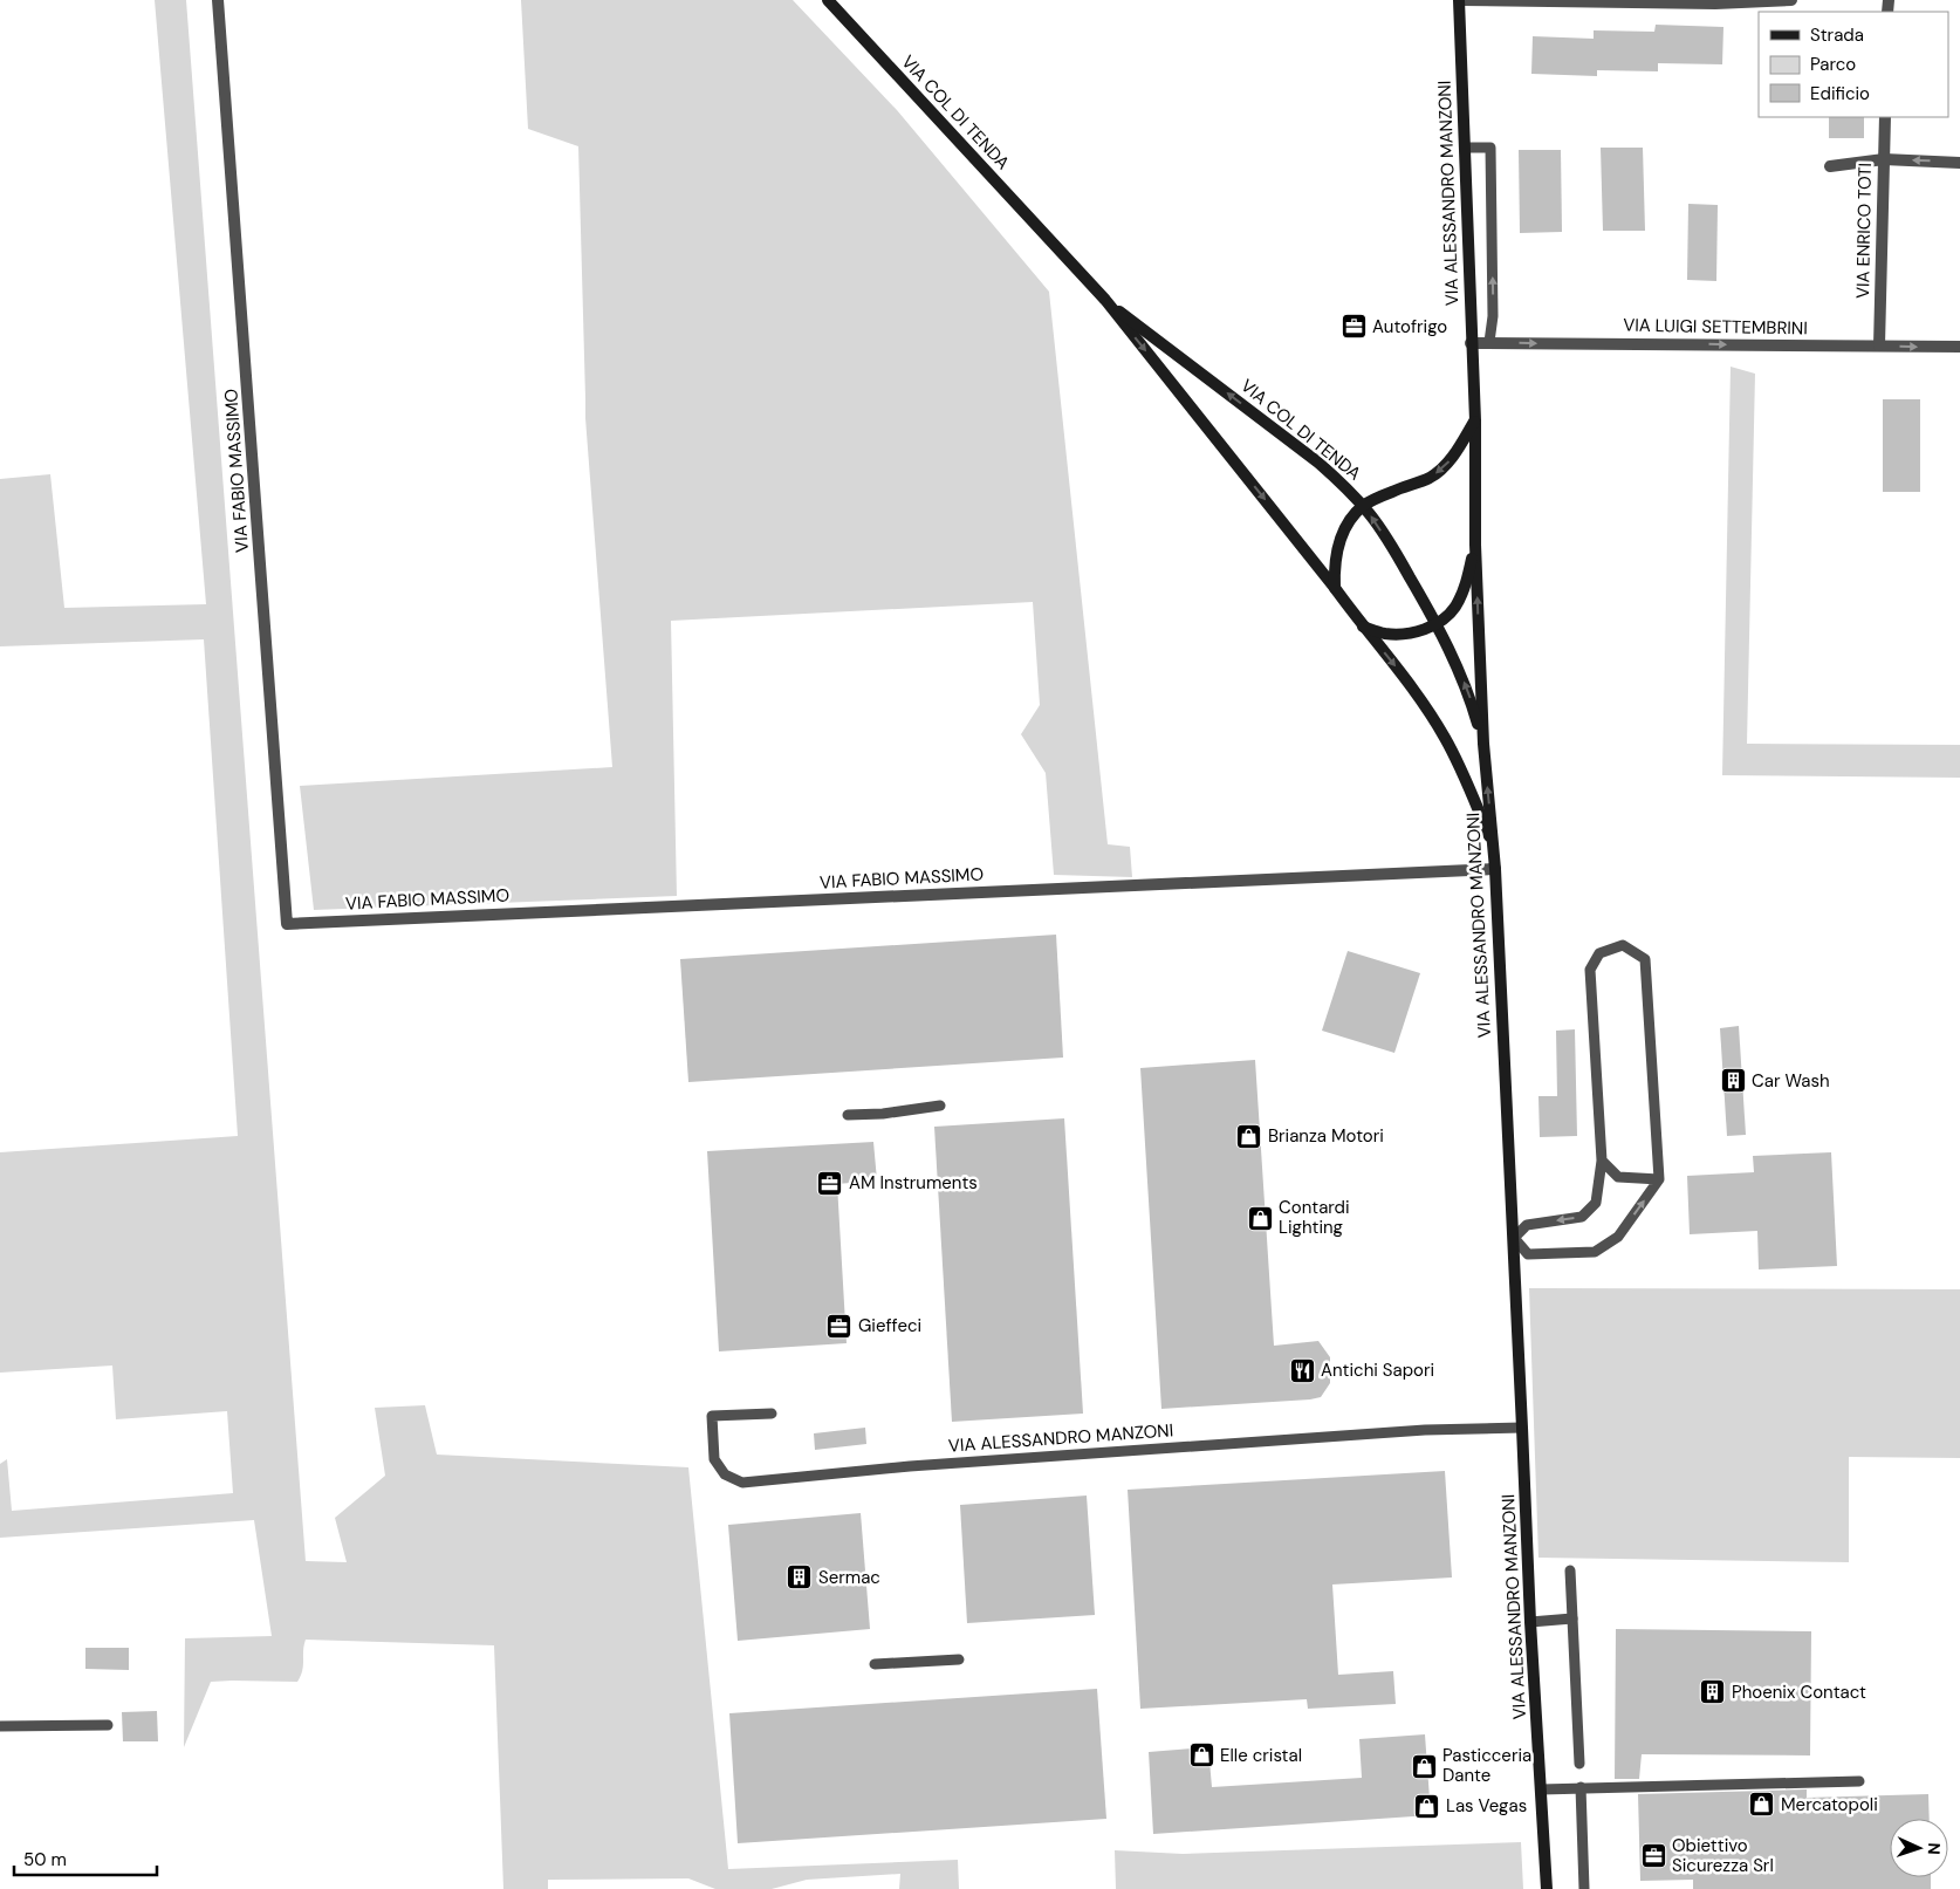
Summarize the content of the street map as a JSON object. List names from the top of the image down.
{
  "streets": {
    "main road": ["VIA COL DI TENDA", "VIA ALESSANDRO MANZONI"],
    "street": ["VIA ENRICO TOTI", "VIA LUIGI SETTEMBRINI", "VIA FABIO MASSIMO"]
  },
  "crossings": [
    ["VIA COL DI TENDA", "VIA ALESSANDRO MANZONI"],
    ["VIA ALESSANDRO MANZONI", "VIA LUIGI SETTEMBRINI"],
    ["VIA ALESSANDRO MANZONI", "VIA FABIO MASSIMO"],
    ["VIA ENRICO TOTI", "VIA LUIGI SETTEMBRINI"]
  ],
  "one_way": ["VIA LUIGI SETTEMBRINI"],
  "places": {
    "office": [
      "Autofrigo",
      "AM Instruments",
      "Gieffeci",
      "Obiettivo Sicurezza Srl"
    ],
    "building": ["Car Wash", "Sermac", "Phoenix Contact"],
    "shop": [
      "Brianza Motori",
      "Contardi Lighting",
      "Elle cristal",
      "Pasticceria Dante",
      "Mercatopoli",
      "Las Vegas"
    ],
    "restaurant": ["Antichi Sapori"]
  },
  "legend": ["Strada", "Parco", "Edificio"],
  "scale_bar": "50 m",
  "north": "right"
}
